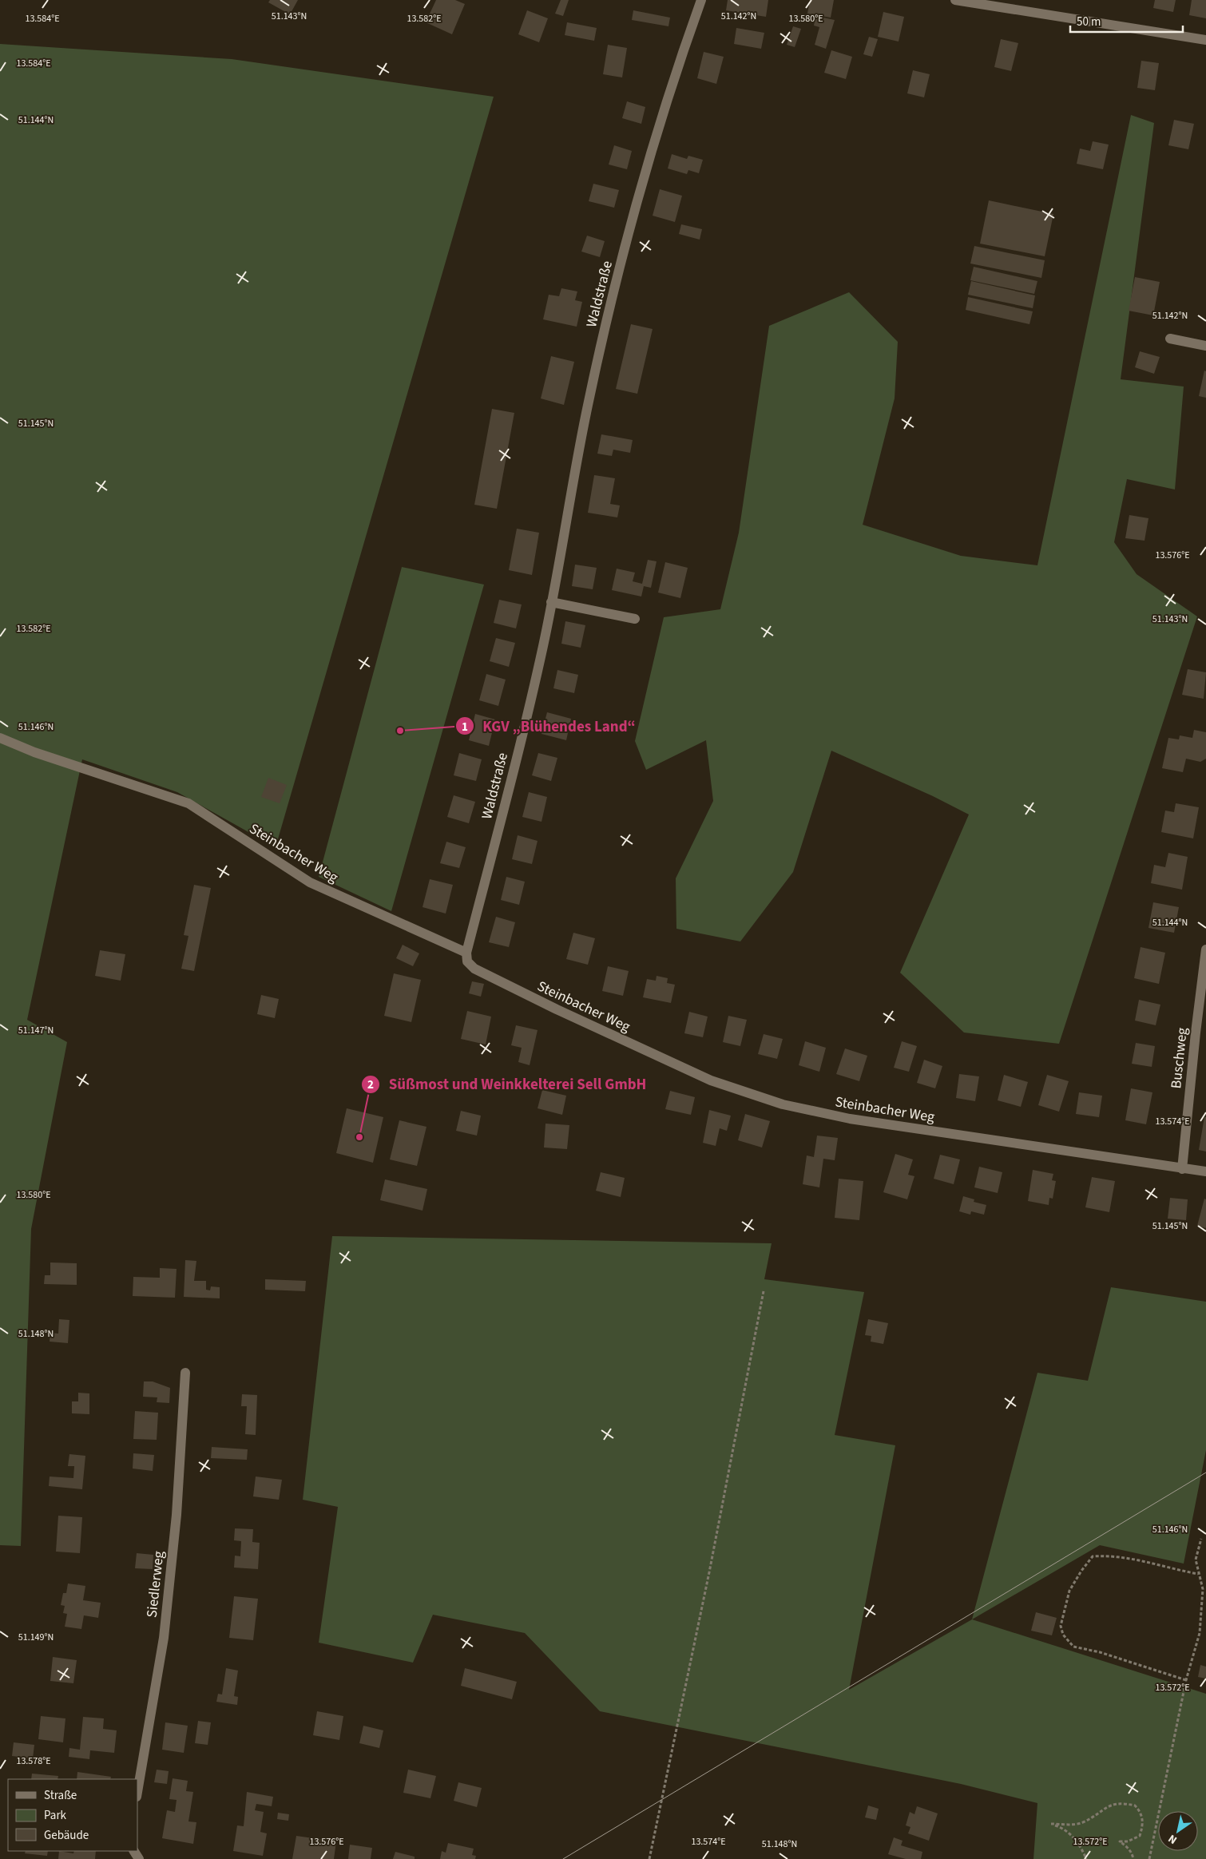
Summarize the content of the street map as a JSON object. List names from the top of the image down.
{
  "streets": {
    "street": [
      "Waldstraße",
      "Steinbacher Weg",
      "Buschweg",
      "Siedlerweg"
    ]
  },
  "crossings": [
    ["Waldstraße", "Steinbacher Weg"],
    ["Steinbacher Weg", "Buschweg"]
  ],
  "places": ["KGV „Blühendes Land“", "Süßmost und Weinkkelterei Sell GmbH"],
  "legend": ["Straße", "Park", "Gebäude"],
  "scale_bar": "50 m",
  "north": "bottom left",
  "coordinates": [
    "51.143°N",
    "51.142°N",
    "13.584°E",
    "13.582°E",
    "13.580°E",
    "51.144°N",
    "51.145°N",
    "13.576°E",
    "51.146°N",
    "51.147°N",
    "13.574°E",
    "51.148°N",
    "51.149°N",
    "13.572°E",
    "13.578°E"
  ]
}
